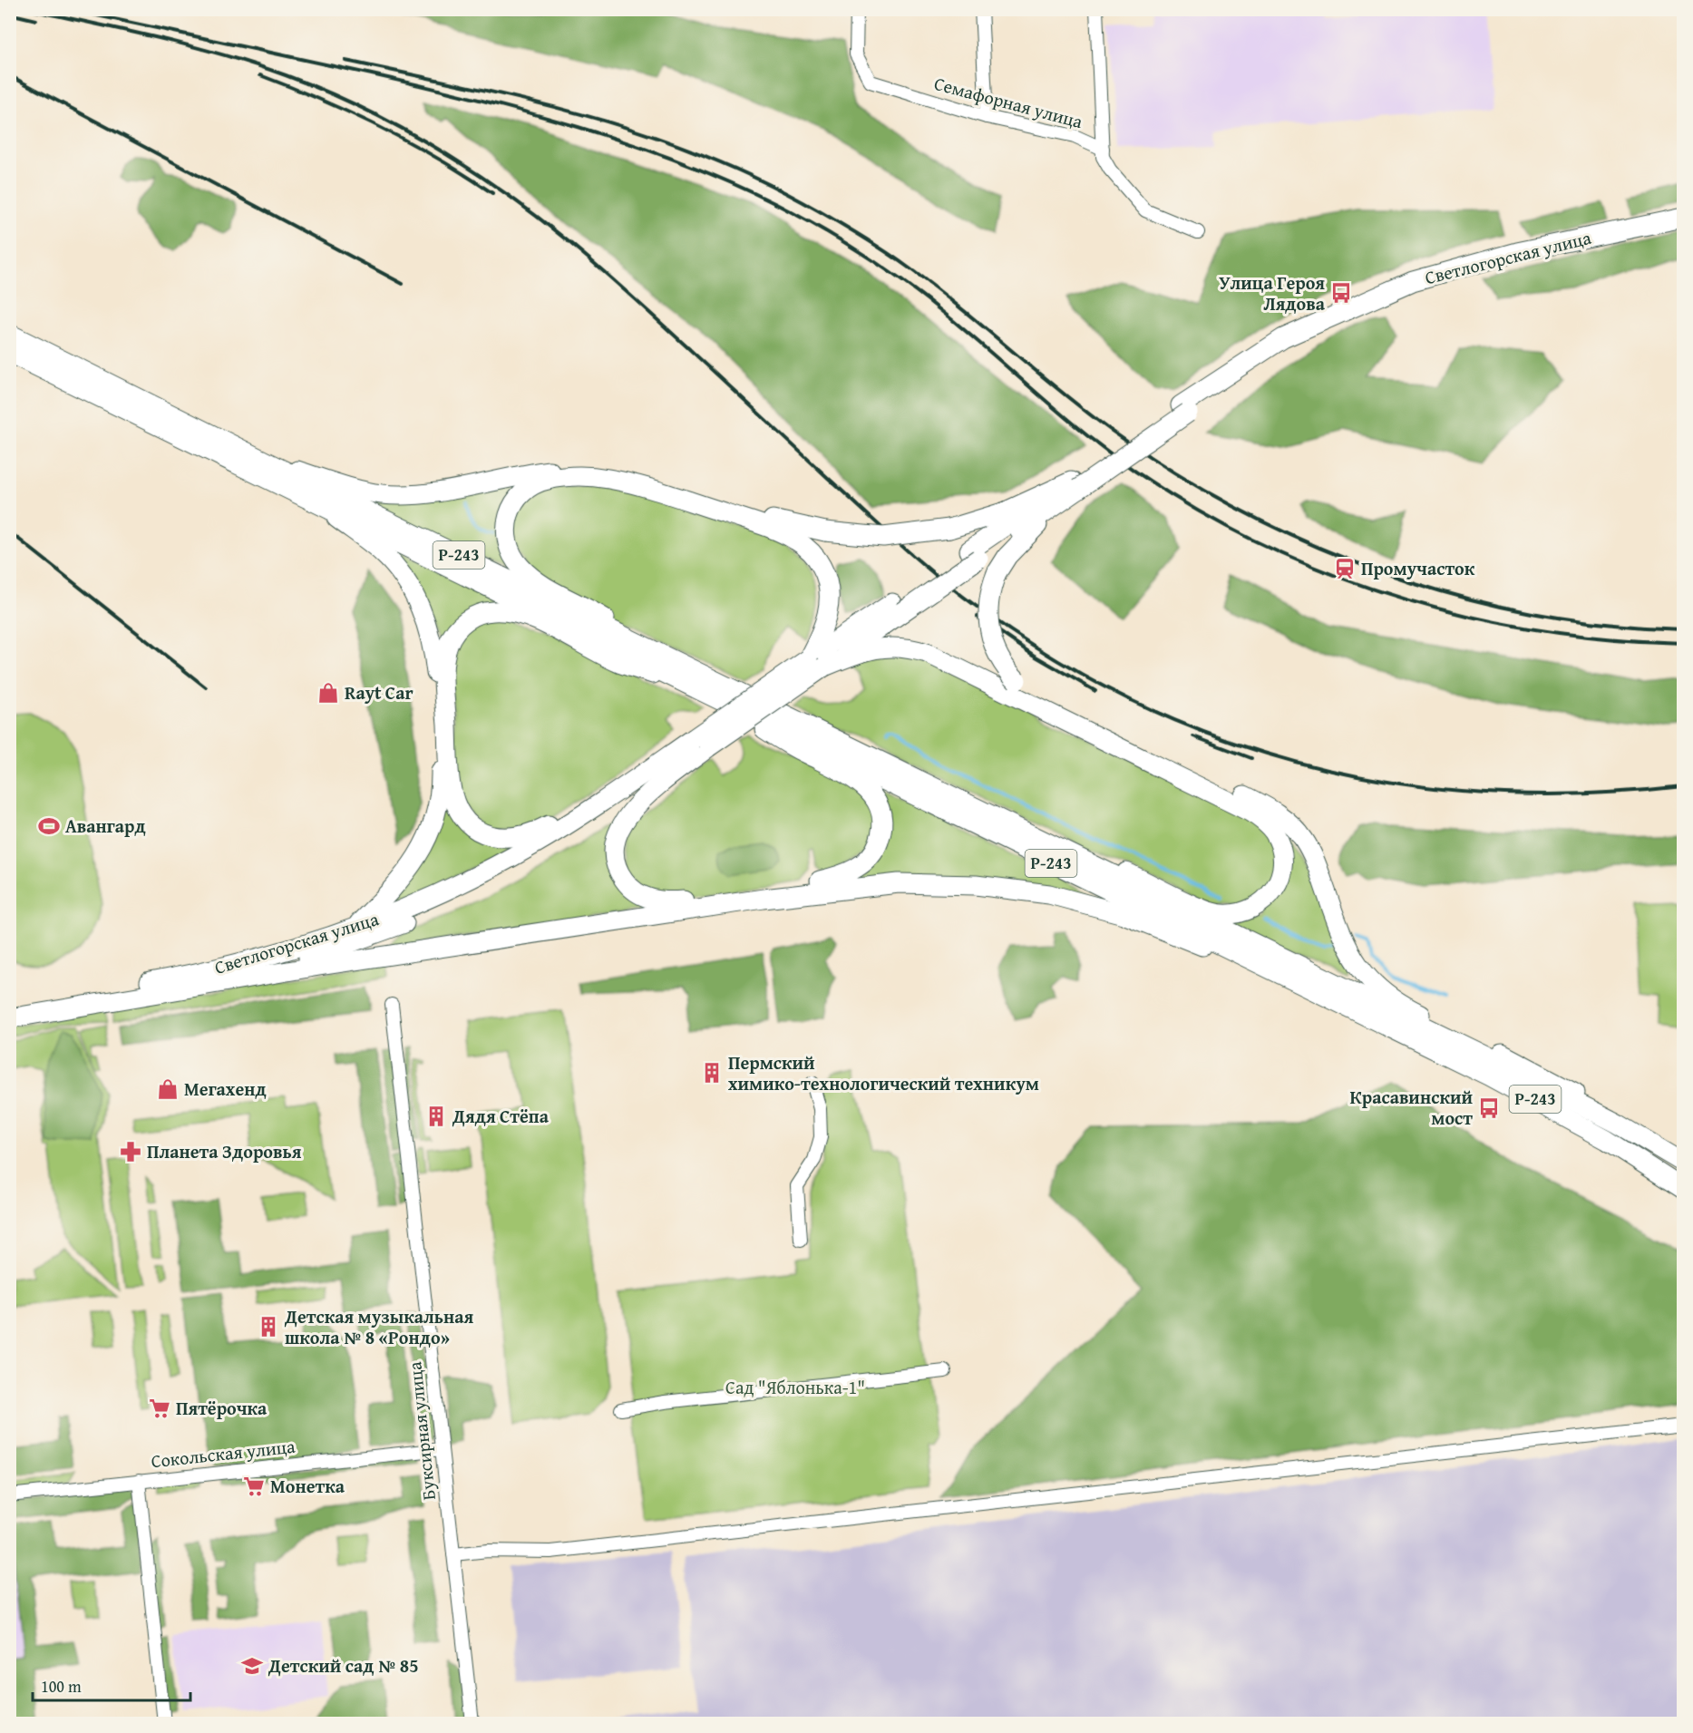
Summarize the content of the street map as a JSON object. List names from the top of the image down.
{
  "streets": {
    "main road": ["Светлогорская улица", "Р-243"],
    "street": ["Семафорная улица", "Буксирная улица", "Сокольская улица"]
  },
  "crossings": [
    ["Буксирная улица", "Сокольская улица"]
  ],
  "parks": ["Сад \"Яблонька-1\""],
  "places": {
    "bus stop": ["Улица Героя Лядова", "Красавинский мост"],
    "station": ["Промучасток"],
    "shop": ["Rayt Car", "Мегахенд"],
    "sports": ["Авангард"],
    "building": ["Пермский химико-технологический техникум", "Дядя Стёпа", "Детская музыкальная школа № 8 «Рондо»"],
    "pharmacy": ["Планета Здоровья"],
    "supermarket": ["Пятёрочка", "Монетка"],
    "school or university": ["Детский сад № 85"]
  },
  "scale_bar": "100 m"
}
